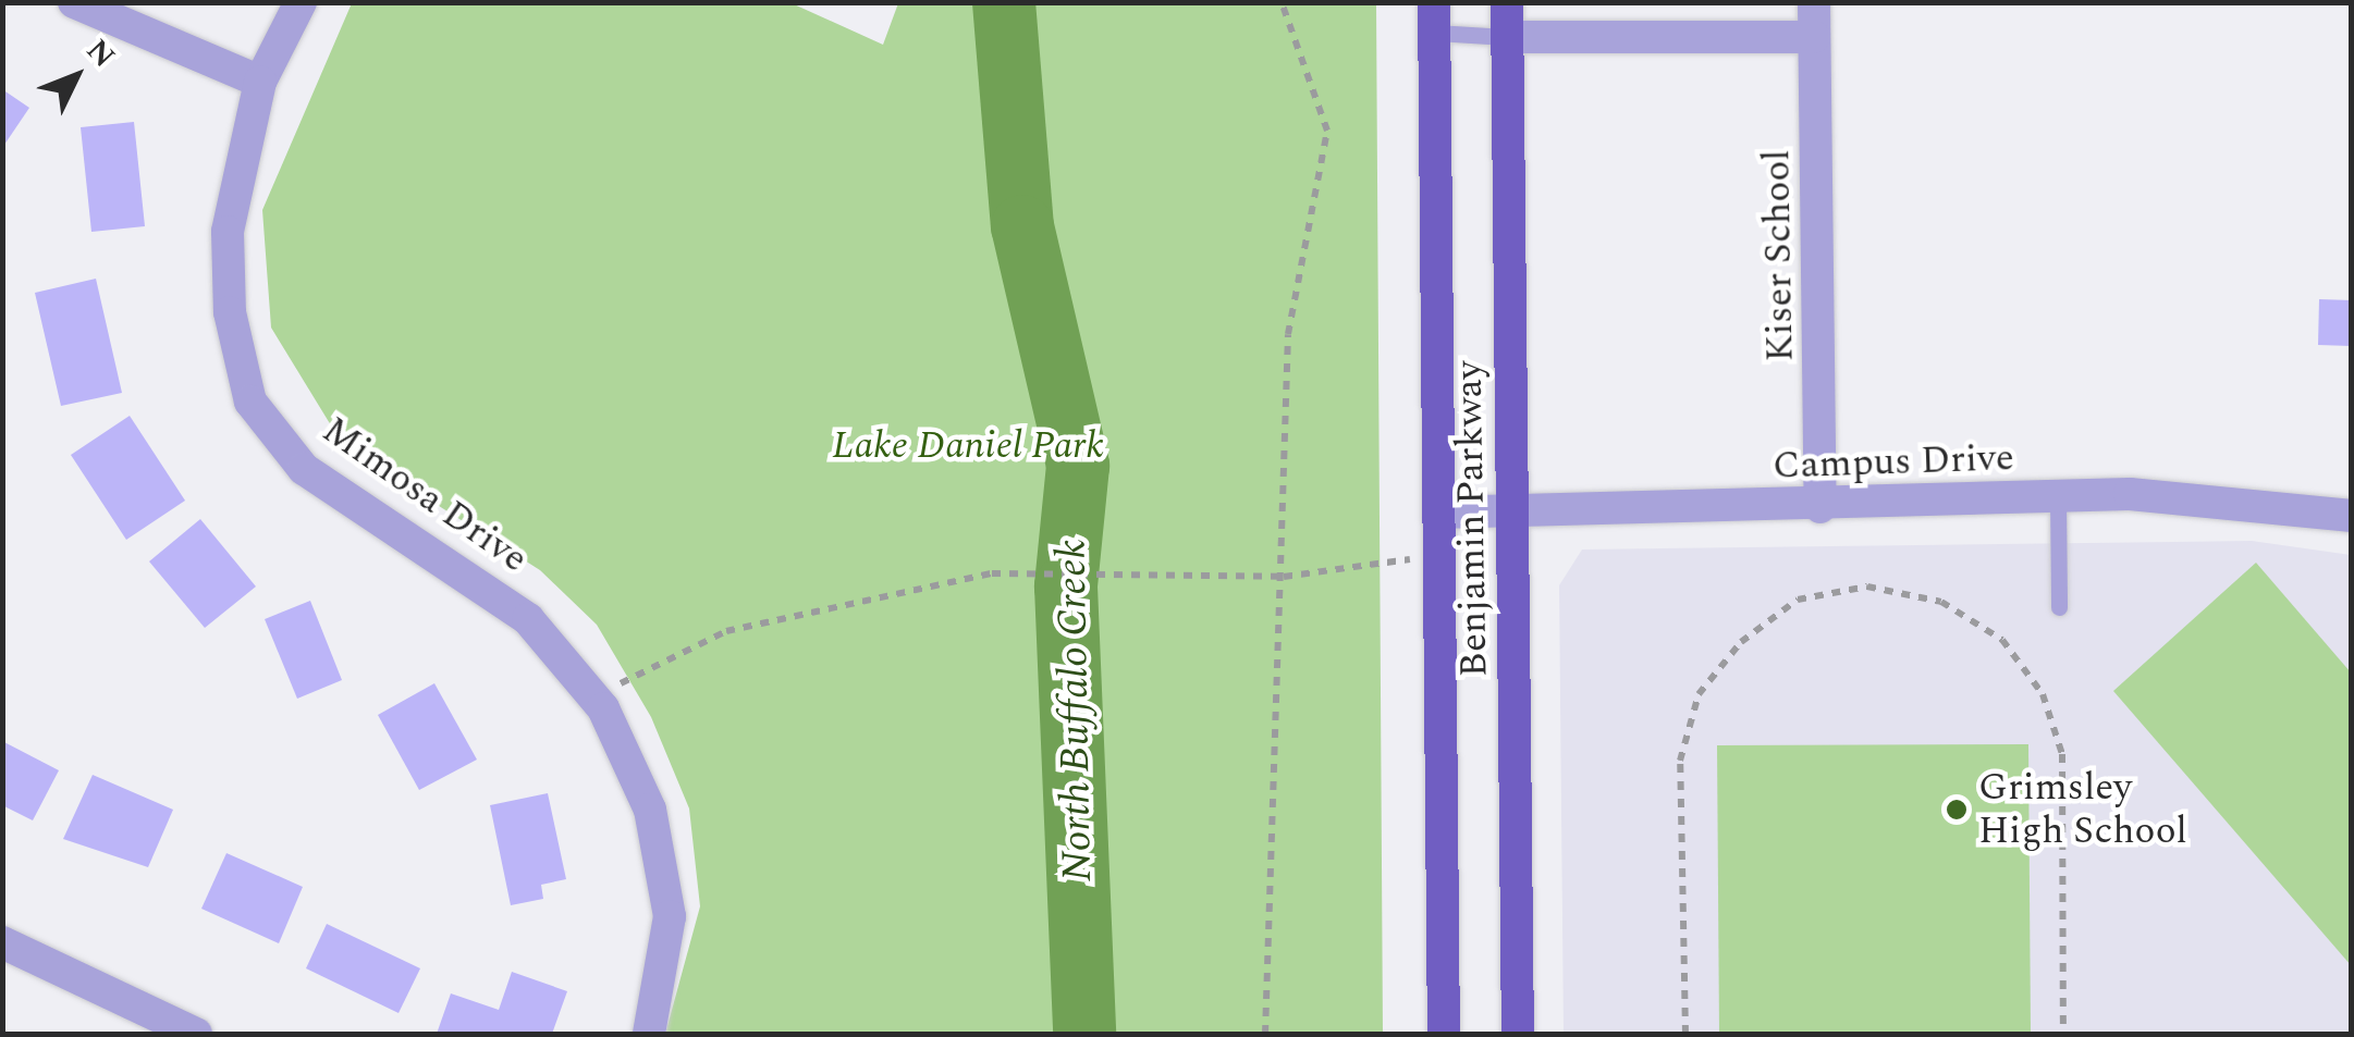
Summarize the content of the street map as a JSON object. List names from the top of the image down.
{
  "streets": {
    "main road": ["Benjamin Parkway"],
    "street": ["Kiser School", "Campus Drive", "Mimosa Drive"]
  },
  "crossings": [
    ["Kiser School", "Campus Drive"],
    ["Campus Drive", "Benjamin Parkway"]
  ],
  "water": ["North Buffalo Creek"],
  "parks": ["Lake Daniel Park"],
  "places": ["Grimsley High School"],
  "north": "top right"
}
